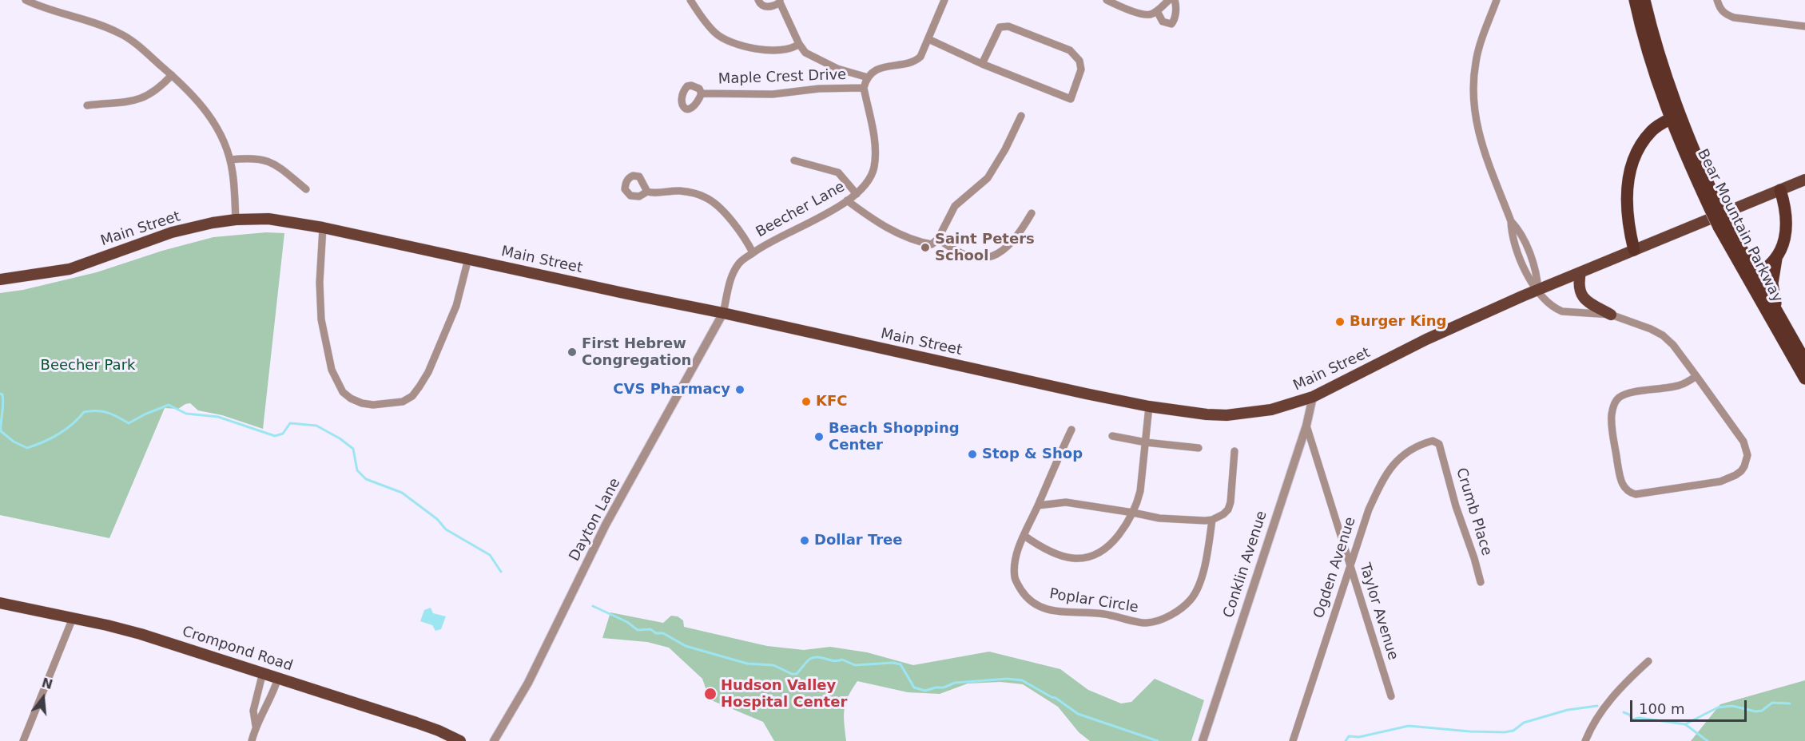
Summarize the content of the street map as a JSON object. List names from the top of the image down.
{
  "streets": {
    "highway": ["Bear Mountain Parkway"],
    "main road": ["Main Street", "Crompond Road"],
    "street": [
      "Maple Crest Drive",
      "Beecher Lane",
      "Crumb Place",
      "Dayton Lane",
      "Conklin Avenue",
      "Ogden Avenue",
      "Poplar Circle",
      "Taylor Avenue"
    ]
  },
  "crossings": [
    ["Maple Crest Drive", "Beecher Lane"],
    ["Beecher Lane", "Main Street"],
    ["Beecher Lane", "Dayton Lane"],
    ["Main Street", "Dayton Lane"],
    ["Main Street", "Conklin Avenue"],
    ["Crumb Place", "Ogden Avenue"],
    ["Conklin Avenue", "Taylor Avenue"],
    ["Ogden Avenue", "Taylor Avenue"]
  ],
  "parks": ["Beecher Park"],
  "places": [
    "Saint Peters School",
    "Burger King",
    "First Hebrew Congregation",
    "CVS Pharmacy",
    "KFC",
    "Beach Shopping Center",
    "Stop & Shop",
    "Dollar Tree",
    "Hudson Valley Hospital Center"
  ],
  "scale_bar": "100 m",
  "north": "top"
}
